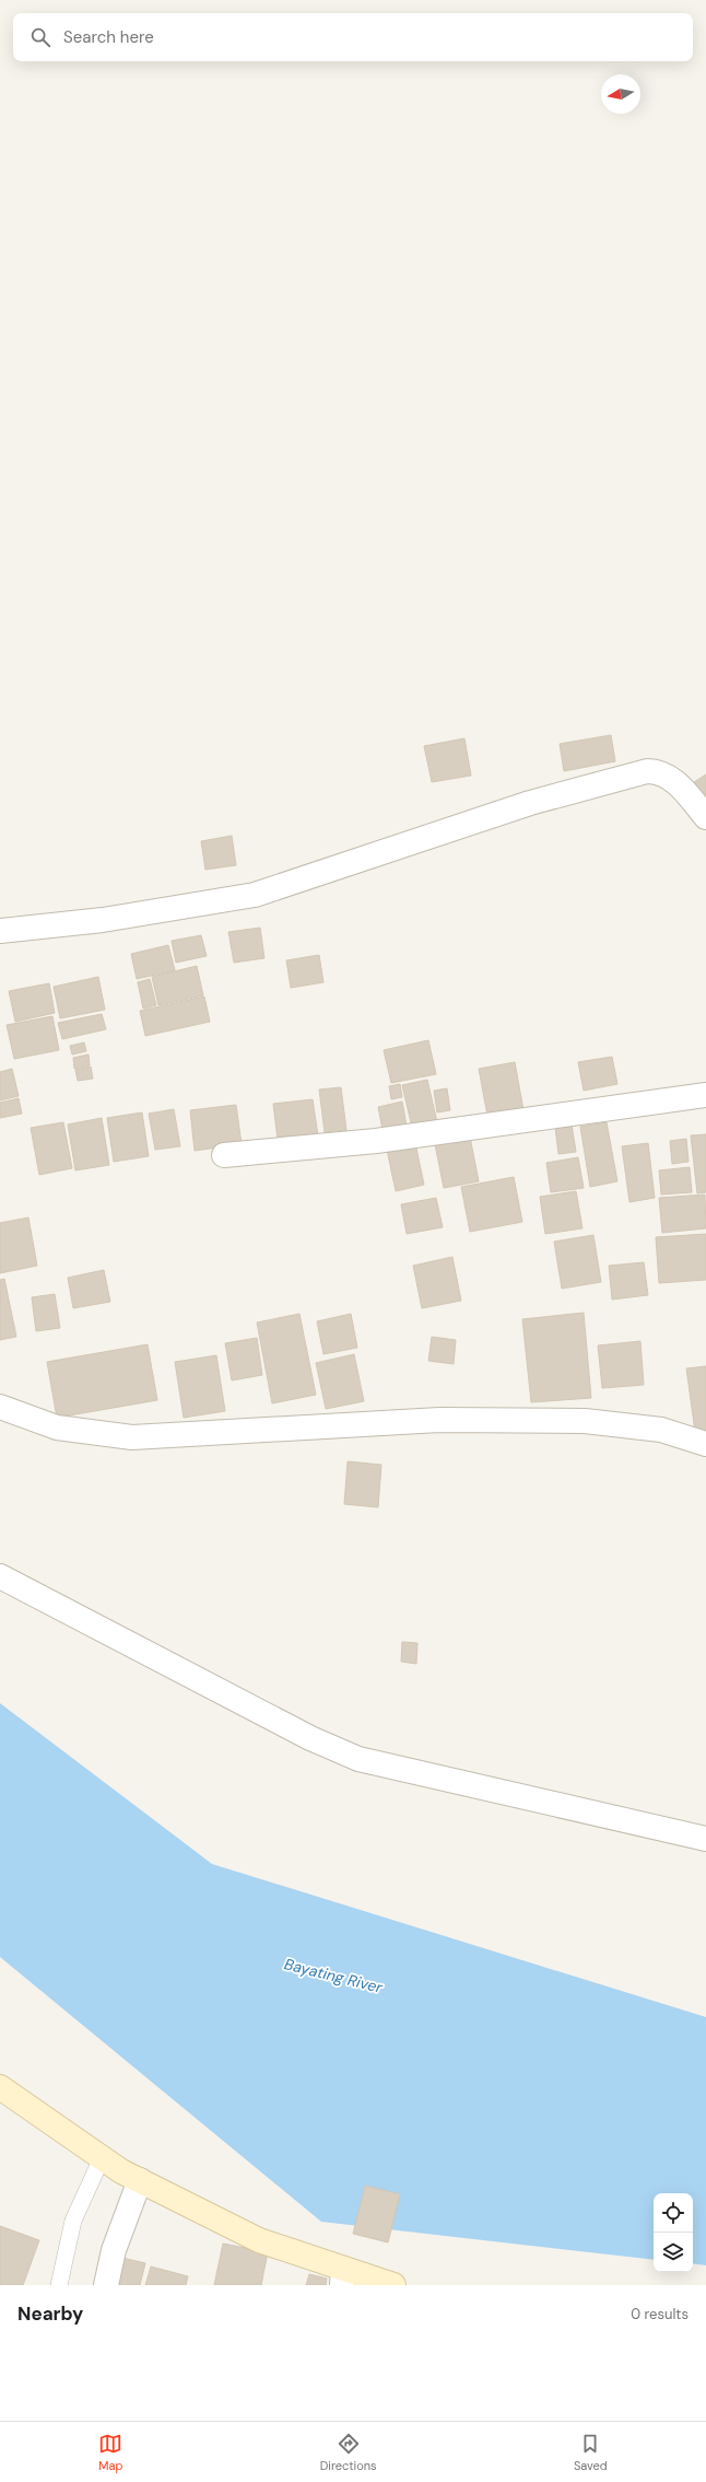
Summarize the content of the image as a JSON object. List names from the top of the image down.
{
  "water": ["Bayating River"],
  "north": "left",
  "page": {
    "search": "Search here",
    "heading": ["Nearby", "0 results"],
    "nav": ["Map", "Directions", "Saved"]
  }
}
